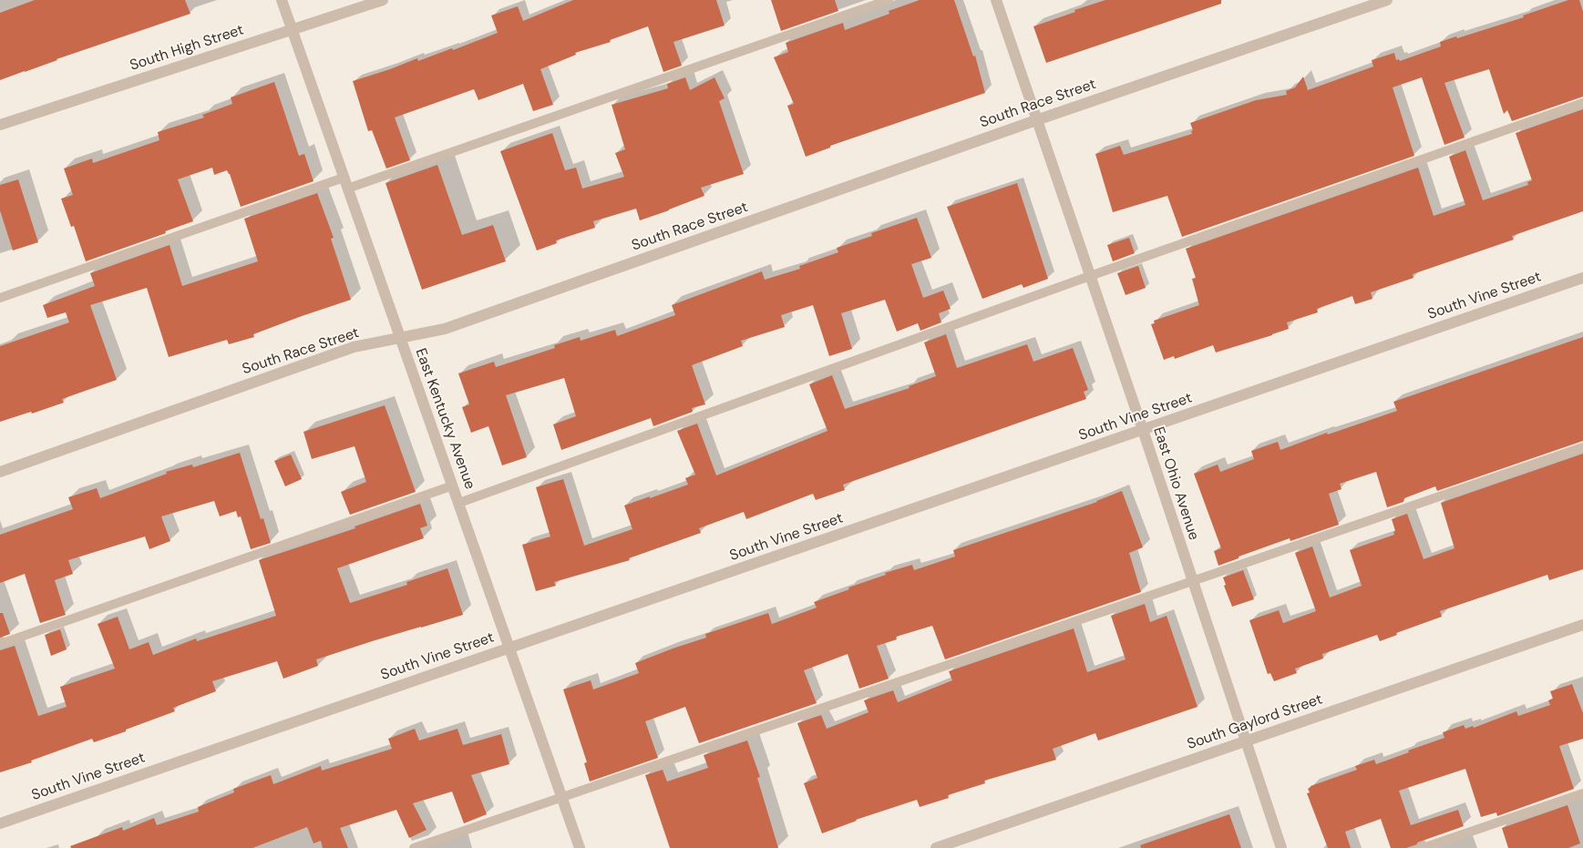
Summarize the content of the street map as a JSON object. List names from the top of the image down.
{
  "streets": {
    "street": [
      "South High Street",
      "South Race Street",
      "South Vine Street",
      "East Kentucky Avenue",
      "East Ohio Avenue",
      "South Gaylord Street"
    ]
  },
  "crossings": [
    ["South High Street", "East Kentucky Avenue"],
    ["South Race Street", "East Kentucky Avenue"],
    ["South Race Street", "East Ohio Avenue"],
    ["South Vine Street", "East Kentucky Avenue"],
    ["South Vine Street", "East Ohio Avenue"],
    ["East Ohio Avenue", "South Gaylord Street"]
  ]
}
